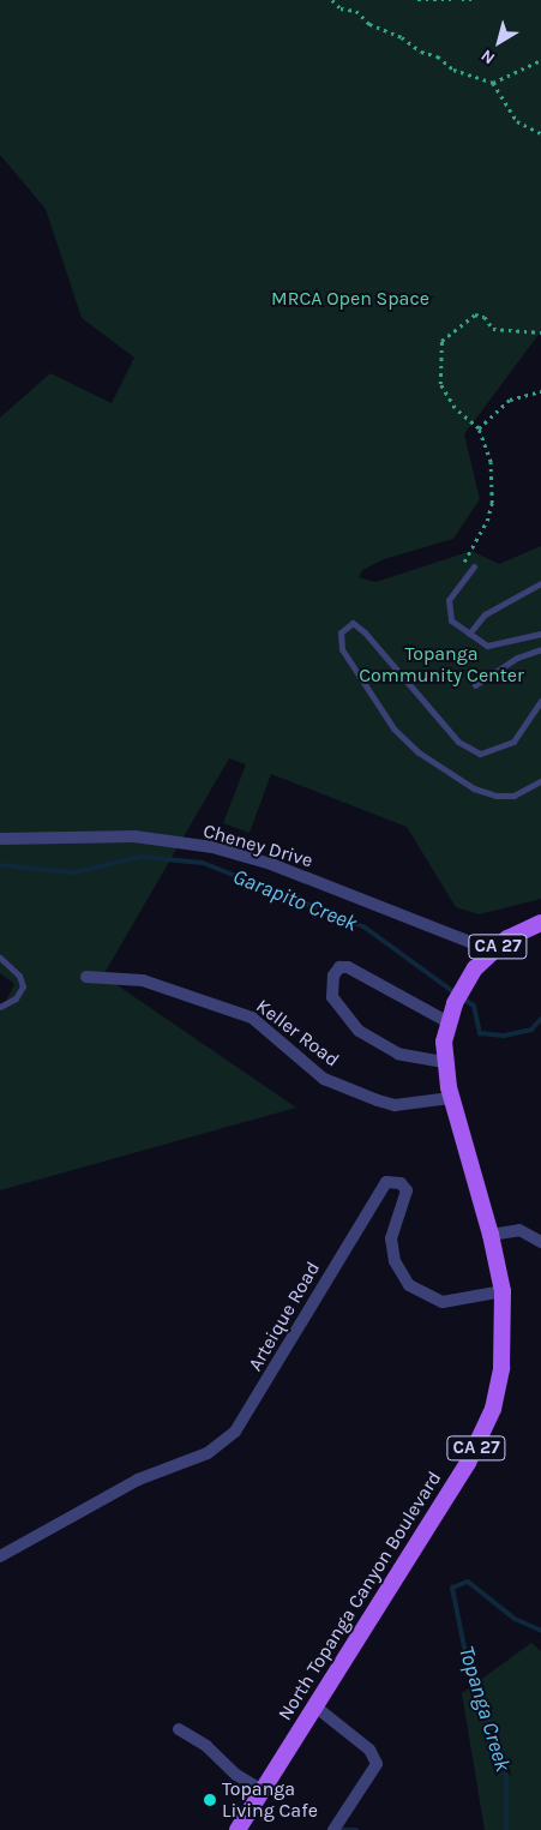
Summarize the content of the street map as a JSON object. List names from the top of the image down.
{
  "streets": {
    "main road": ["CA 27", "North Topanga Canyon Boulevard"],
    "street": ["Cheney Drive", "Keller Road", "Arteique Road"]
  },
  "crossings": [
    ["Cheney Drive", "North Topanga Canyon Boulevard"],
    ["Keller Road", "North Topanga Canyon Boulevard"],
    ["Arteique Road", "North Topanga Canyon Boulevard"]
  ],
  "water": ["Garapito Creek", "Topanga Creek"],
  "parks": ["MRCA Open Space", "Topanga Community Center"],
  "places": ["Topanga Living Cafe"],
  "north": "bottom left"
}
